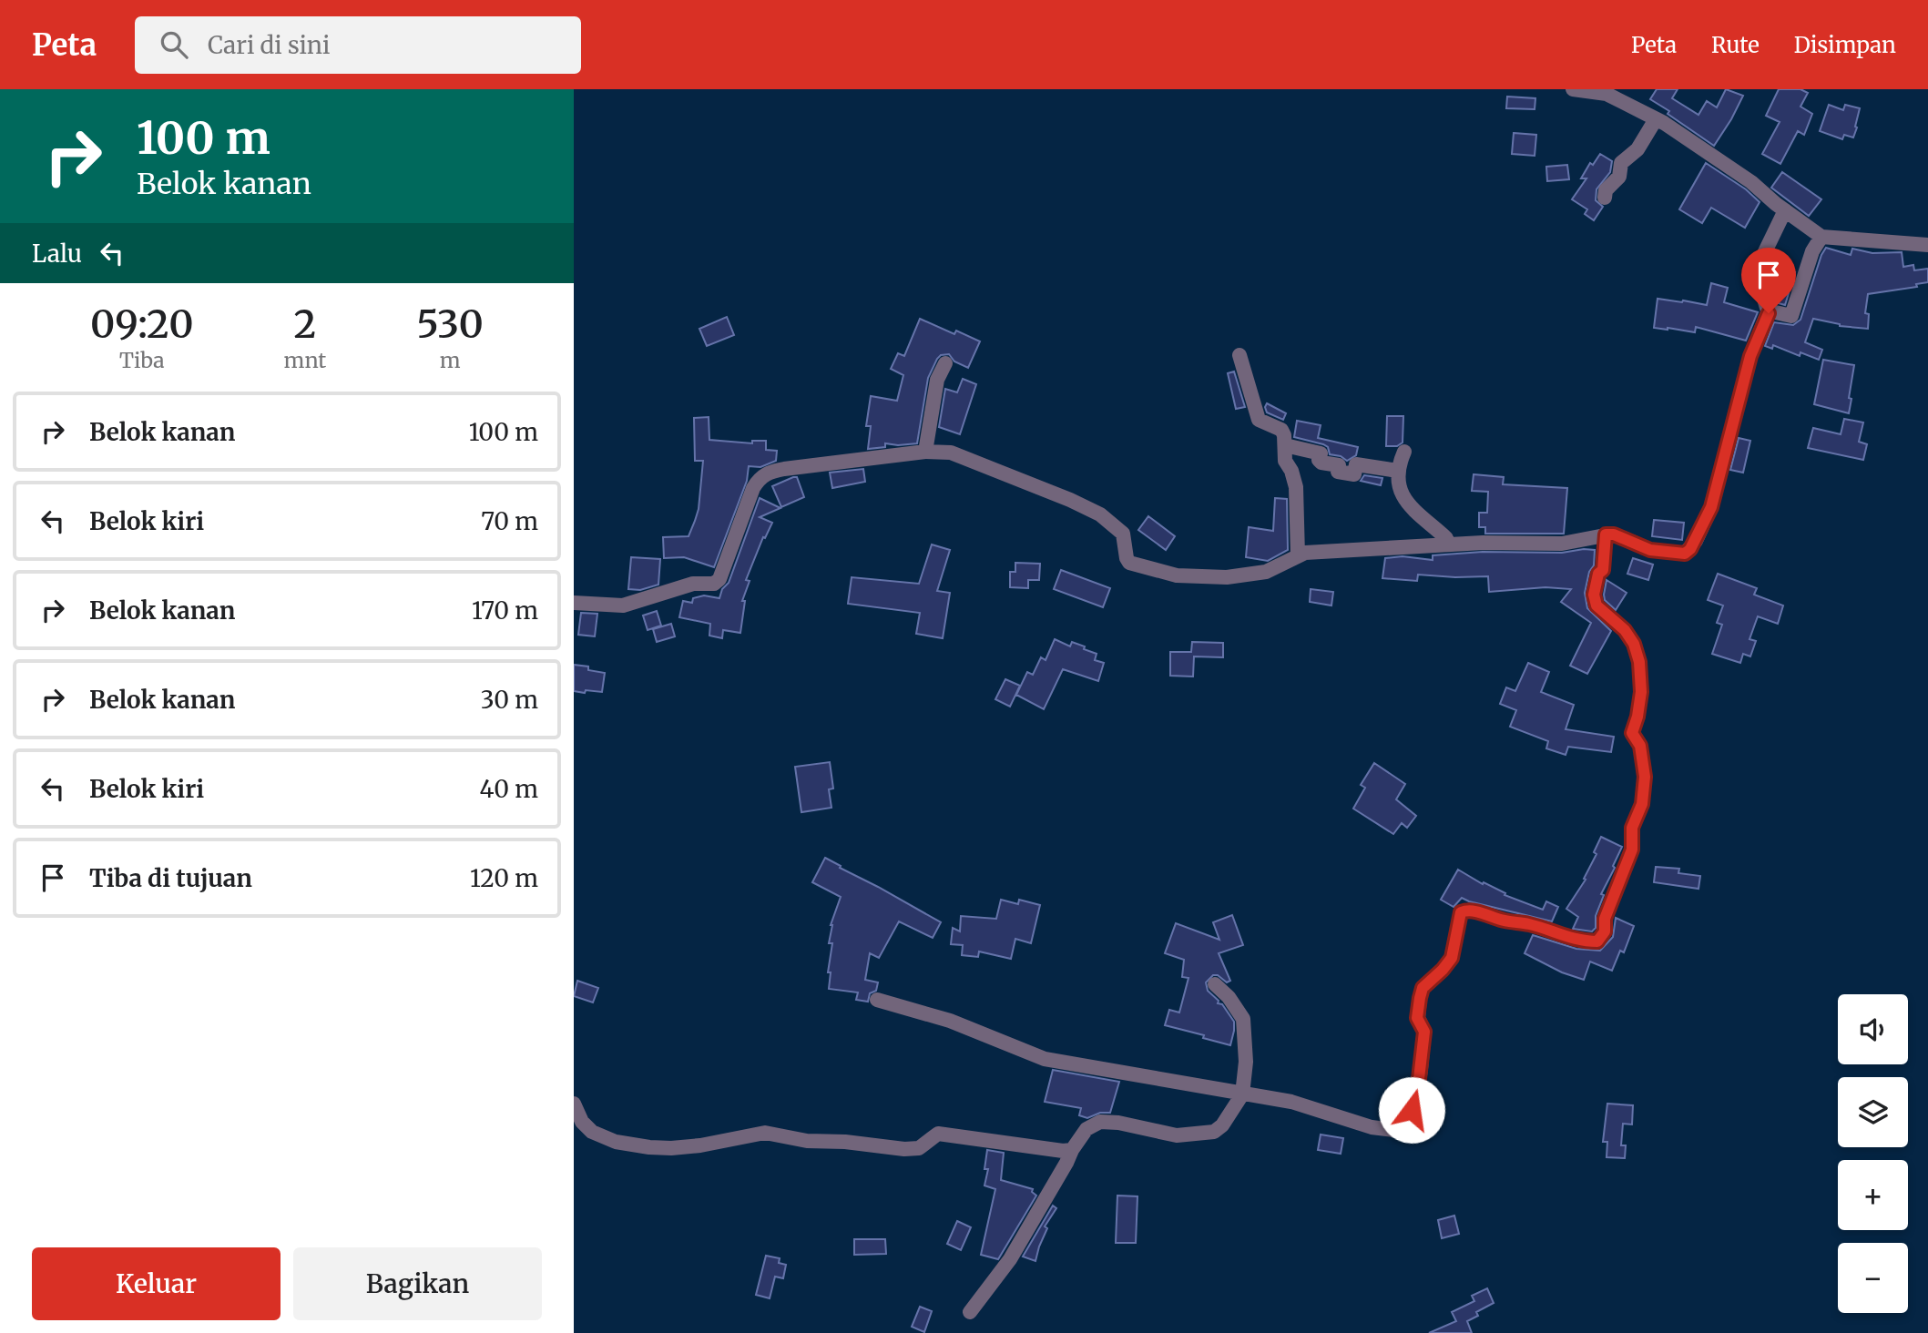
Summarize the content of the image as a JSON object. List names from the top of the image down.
{
  "page": {
    "header": "Peta",
    "search": "Cari di sini",
    "nav": ["Peta", "Rute", "Disimpan"],
    "turn": ["100 m", "Belok kanan"],
    "then": "Lalu",
    "eta": [
      "09:20",
      "Tiba",
      "2",
      "mnt",
      "530",
      "m"
    ],
    "list": [
      {
        "name": "Belok kanan",
        "value": "100 m"
      },
      {
        "name": "Belok kiri",
        "value": "70 m"
      },
      {
        "name": "Belok kanan",
        "value": "170 m"
      },
      {
        "name": "Belok kanan",
        "value": "30 m"
      },
      {
        "name": "Belok kiri",
        "value": "40 m"
      },
      {
        "name": "Tiba di tujuan",
        "value": "120 m"
      }
    ],
    "map_buttons": ["+", "−"],
    "buttons": ["Keluar", "Bagikan"]
  }
}
